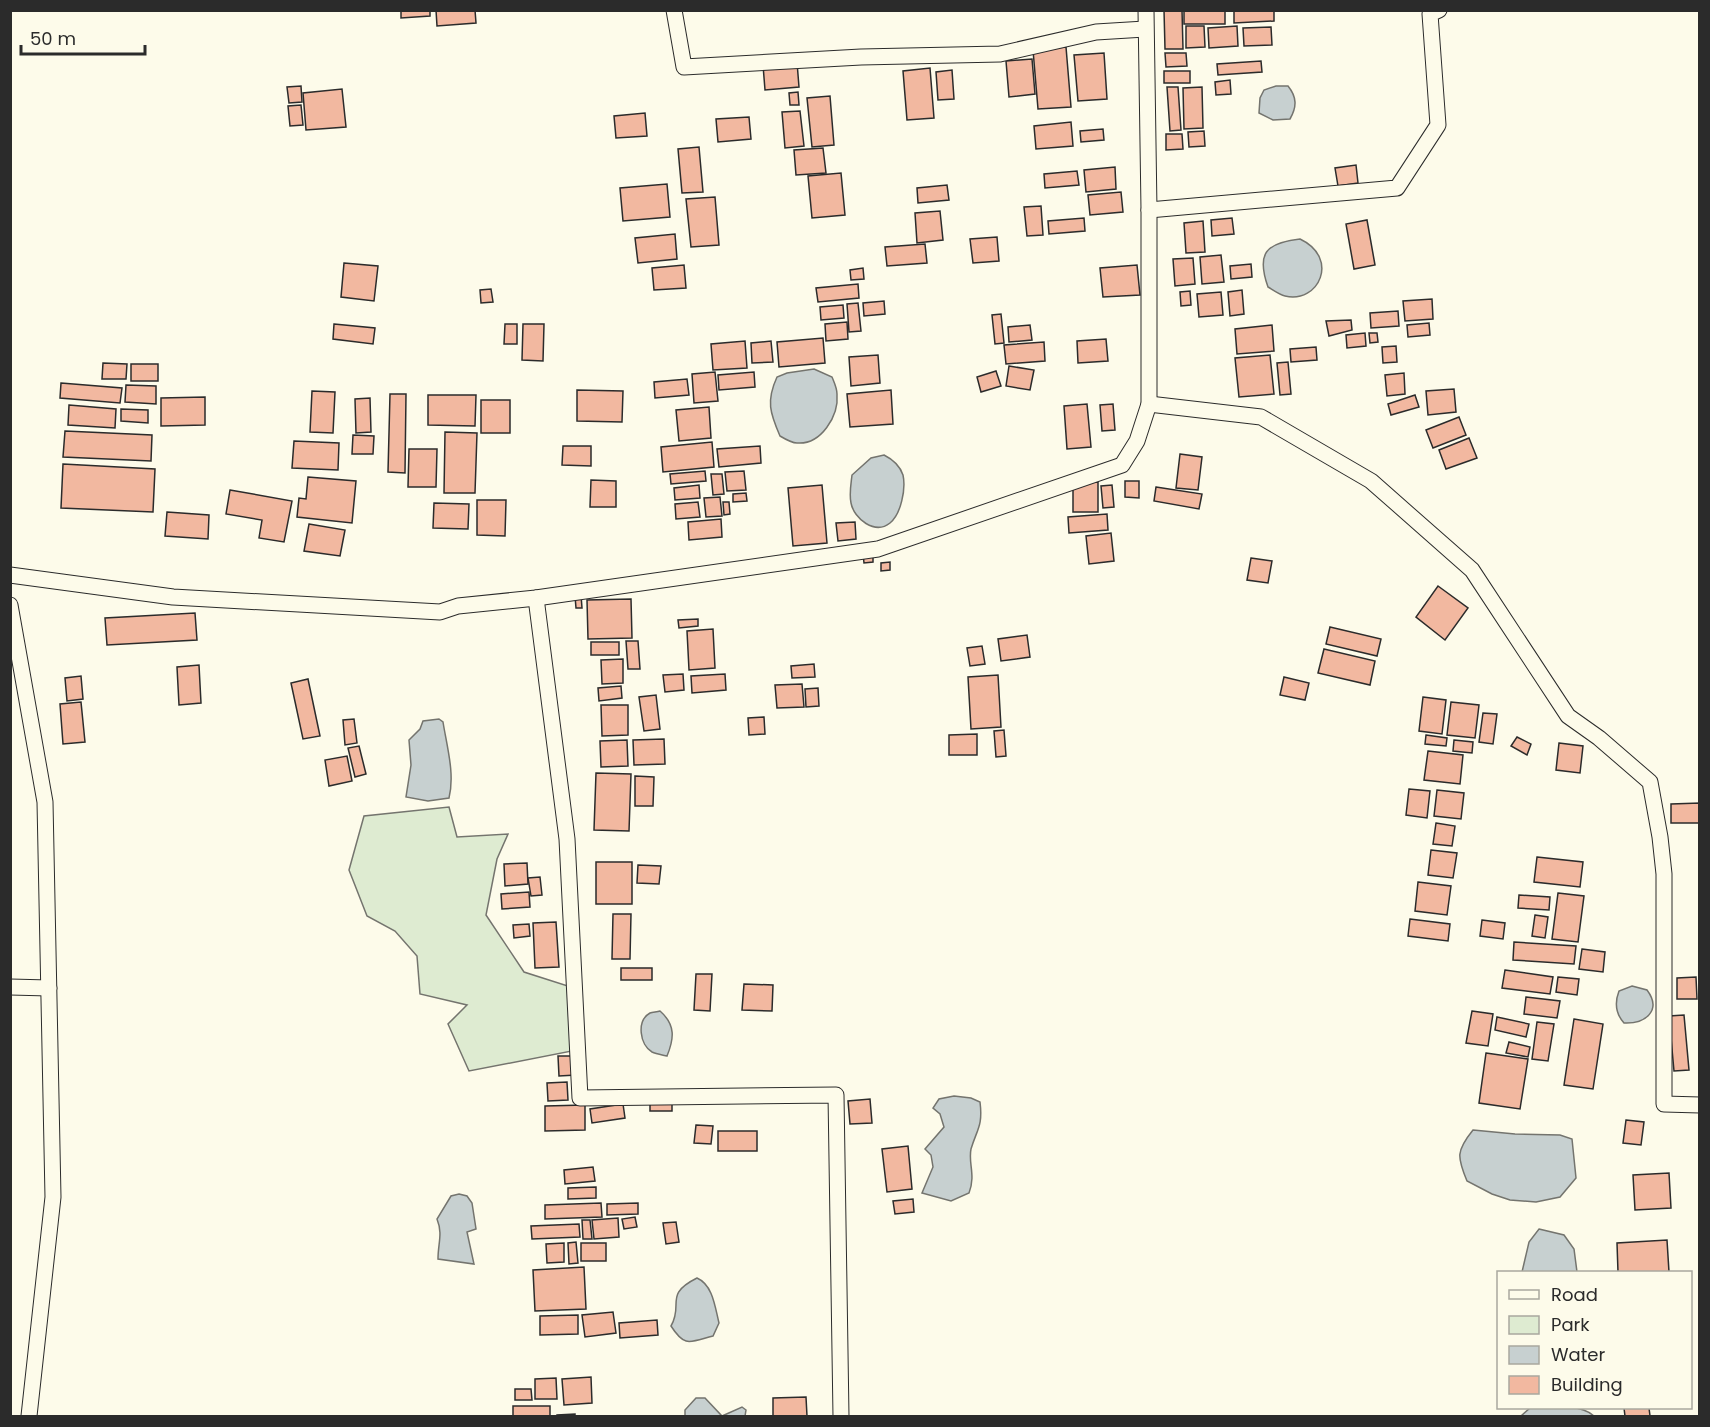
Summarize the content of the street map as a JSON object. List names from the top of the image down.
{
  "legend": [
    "Road",
    "Park",
    "Water",
    "Building"
  ],
  "scale_bar": "50 m"
}
